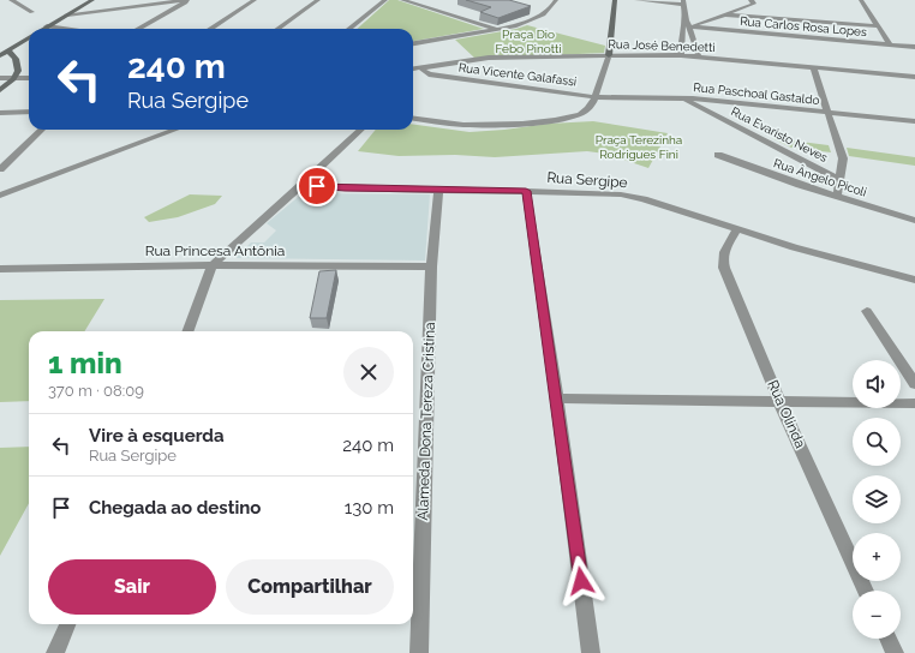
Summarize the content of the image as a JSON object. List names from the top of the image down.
{
  "streets": {
    "street": [
      "Rua Carlos Rosa Lopes",
      "Rua José Benedetti",
      "Rua Vicente Galafassi",
      "Rua Paschoal Gastaldo",
      "Rua Evaristo Neves",
      "Rua Ângelo Picoli",
      "Rua Sergipe",
      "Rua Princesa Antônia",
      "Rua Olinda",
      "Alameda Dona Tereza Cristina"
    ]
  },
  "crossings": [
    ["Rua Vicente Galafassi", "Rua Paschoal Gastaldo"],
    ["Rua Paschoal Gastaldo", "Rua Evaristo Neves"],
    ["Rua Sergipe", "Rua Olinda"],
    ["Rua Sergipe", "Alameda Dona Tereza Cristina"],
    ["Rua Princesa Antônia", "Alameda Dona Tereza Cristina"]
  ],
  "parks": ["Praça Dio Febo Pinotti", "Praça Terezinha Rodrigues Fini"],
  "page": {
    "turn": ["240 m", "Rua Sergipe"],
    "heading": ["1 min", "370 m · 08:09"],
    "map_buttons": ["+", "−"],
    "list": [
      {
        "name": "Vire à esquerda",
        "note": "Rua Sergipe",
        "value": "240 m"
      },
      {
        "name": "Chegada ao destino",
        "value": "130 m"
      }
    ],
    "buttons": ["Sair", "Compartilhar"]
  }
}
